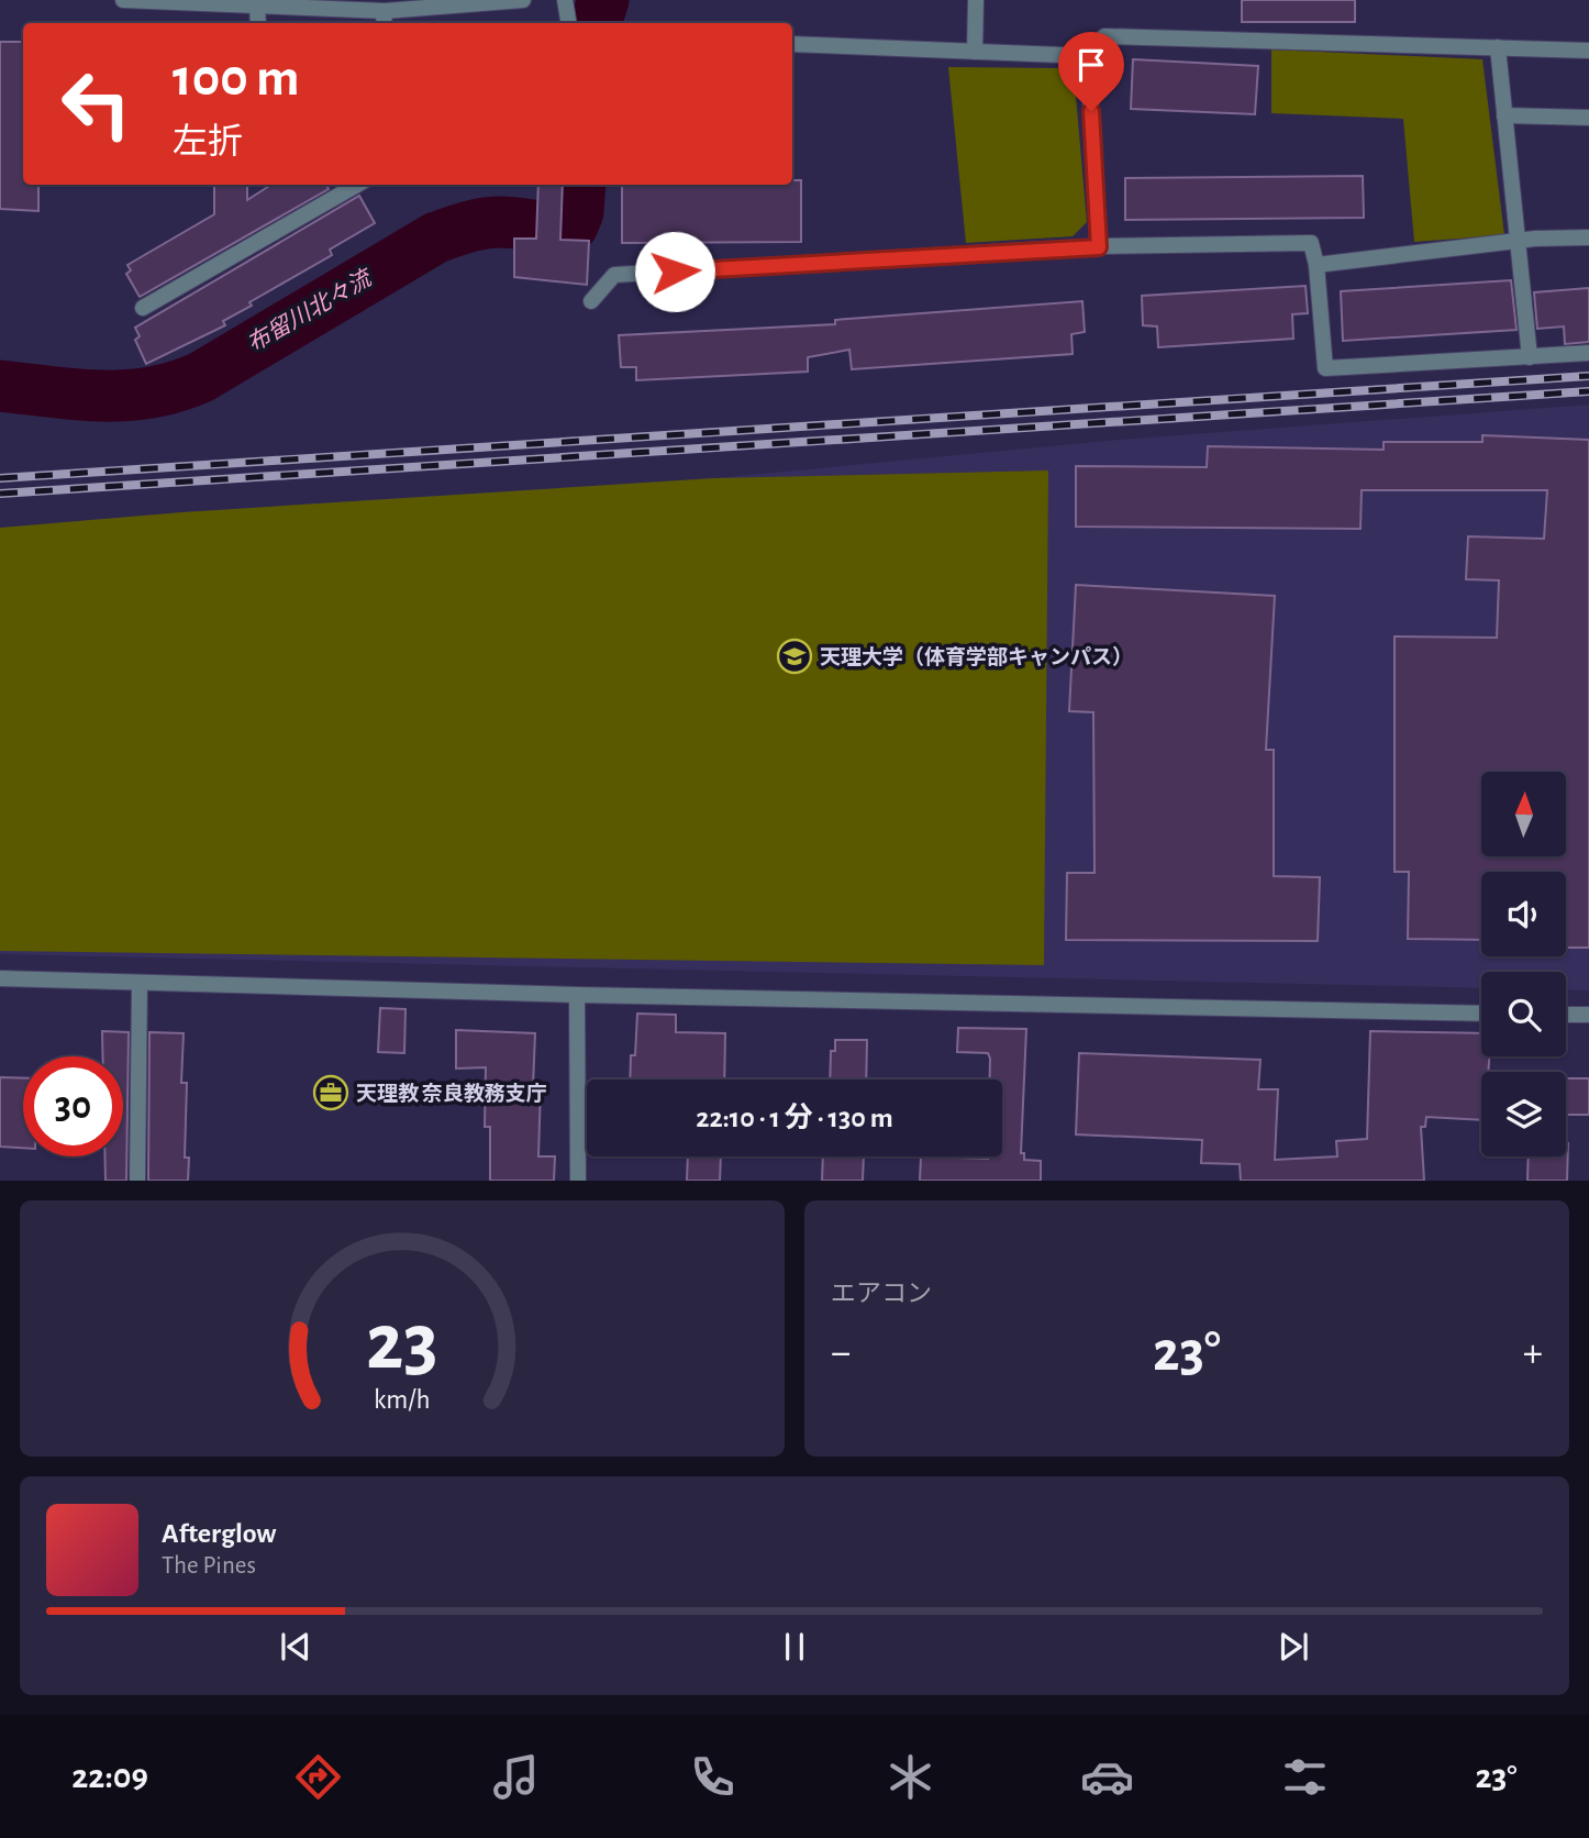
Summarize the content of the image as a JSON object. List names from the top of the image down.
{
  "water": ["布留川北々流"],
  "places": {
    "school or university": ["天理大学（体育学部キャンパス）"],
    "office": ["天理教 奈良教務支庁"]
  },
  "north": "top",
  "page": {
    "turn": ["100 m", "左折"],
    "limit": "30",
    "trip": "22:10 · 1 分 · 130 m",
    "tile": "エアコン",
    "heat": ["−", "23°", "+"],
    "song": ["Afterglow", "The Pines"],
    "tabs": ["22:09", "23°"],
    "gauge": ["23", "km/h"]
  }
}
